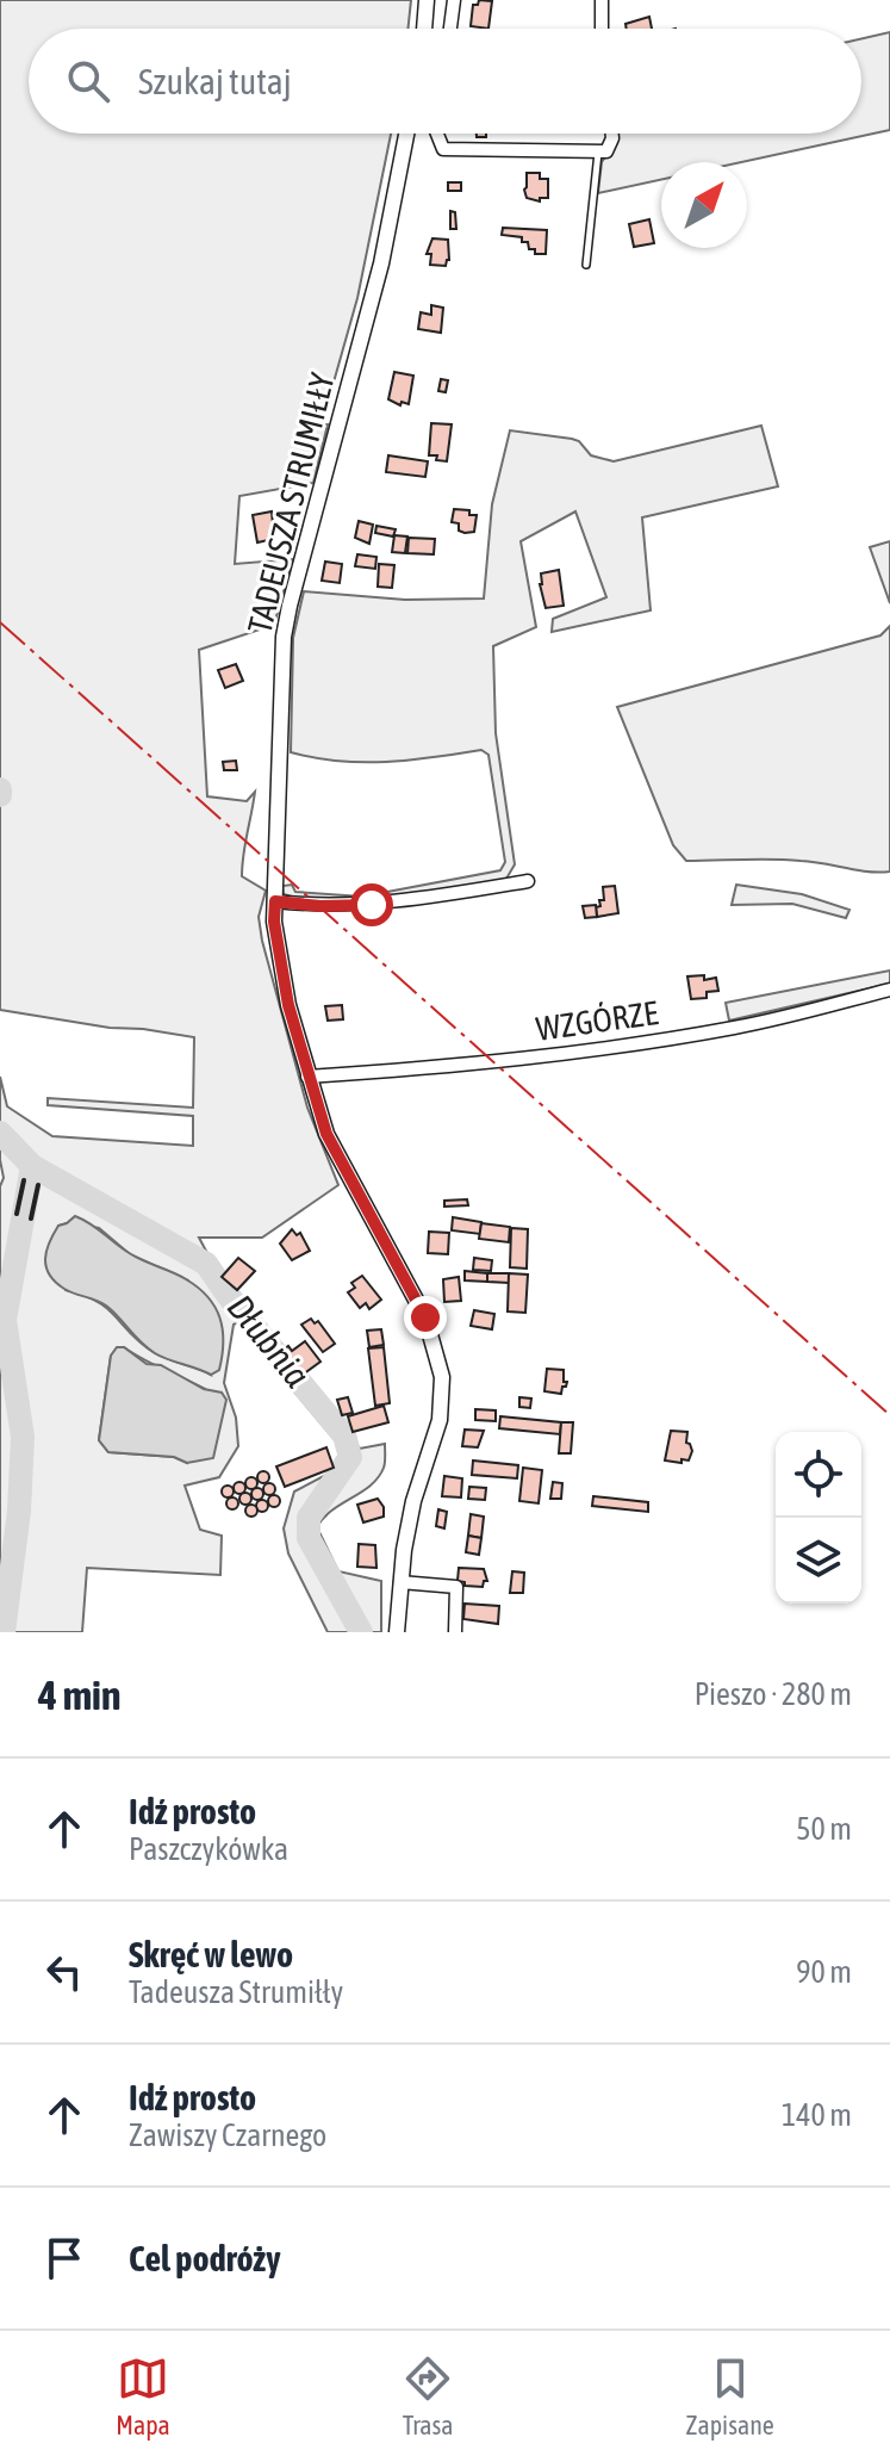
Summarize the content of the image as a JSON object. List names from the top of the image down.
{
  "streets": {
    "street": ["TADEUSZA STRUMIŁŁY", "WZGÓRZE"]
  },
  "crossings": [
    ["TADEUSZA STRUMIŁŁY", "WZGÓRZE"]
  ],
  "water": ["Dłubnia"],
  "north": "top right",
  "page": {
    "search": "Szukaj tutaj",
    "heading": ["4 min", "Pieszo · 280 m"],
    "list": [
      ["Idź prosto", "Paszczykówka", "50 m"],
      ["Skręć w lewo", "Tadeusza Strumiłły", "90 m"],
      ["Idź prosto", "Zawiszy Czarnego", "140 m"],
      "Cel podróży"
    ],
    "nav": ["Mapa", "Trasa", "Zapisane"]
  }
}
